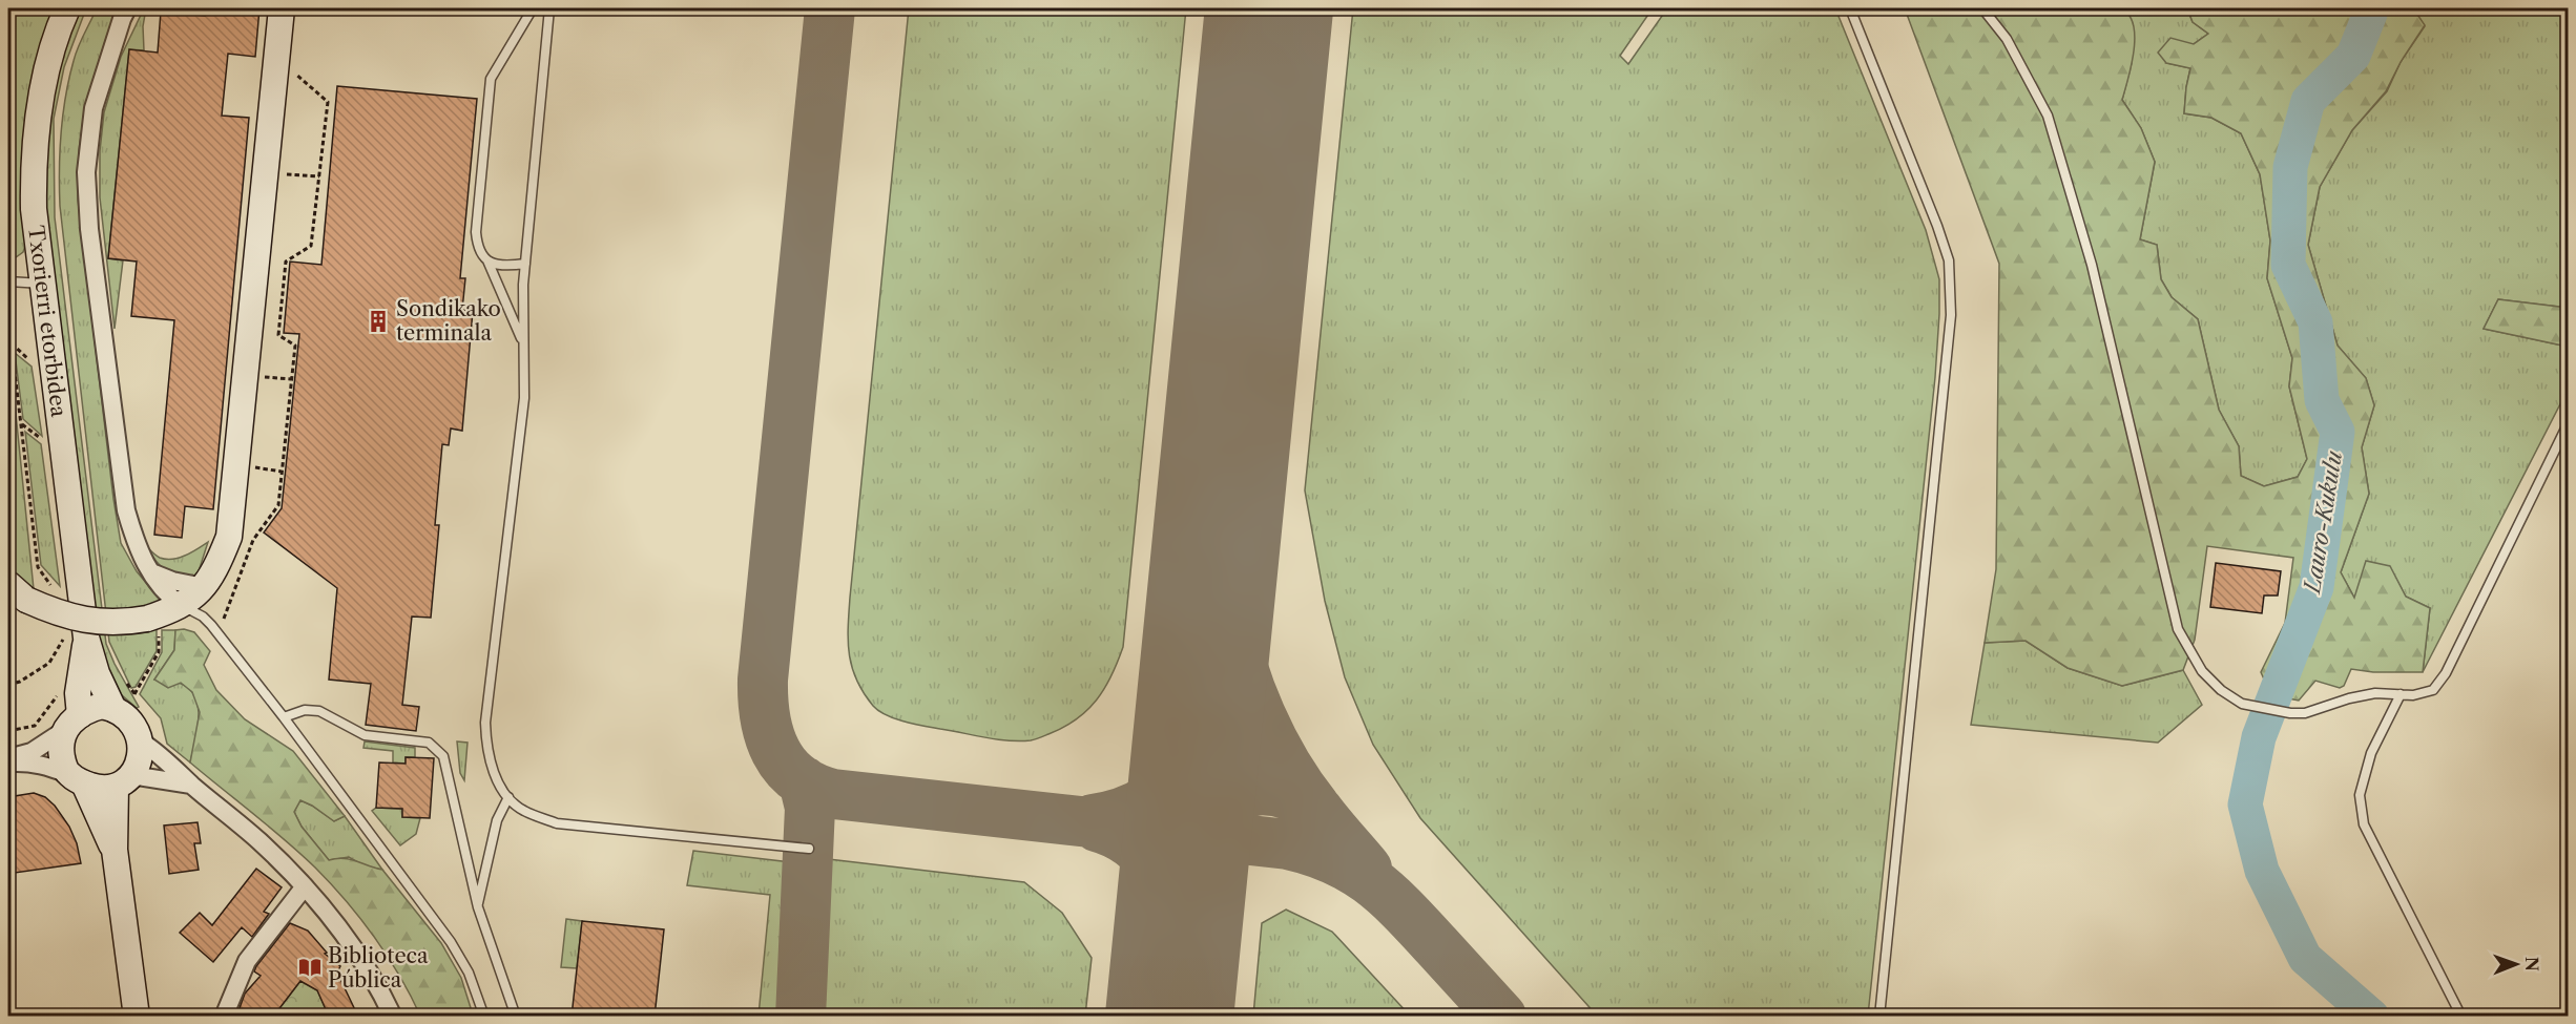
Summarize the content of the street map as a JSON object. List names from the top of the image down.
{
  "streets": {
    "street": ["Txorierri etorbidea"]
  },
  "water": ["Lauro-Kukulu"],
  "places": {
    "building": ["Sondikako terminala"],
    "library": ["Biblioteca Pública"]
  },
  "north": "right"
}
